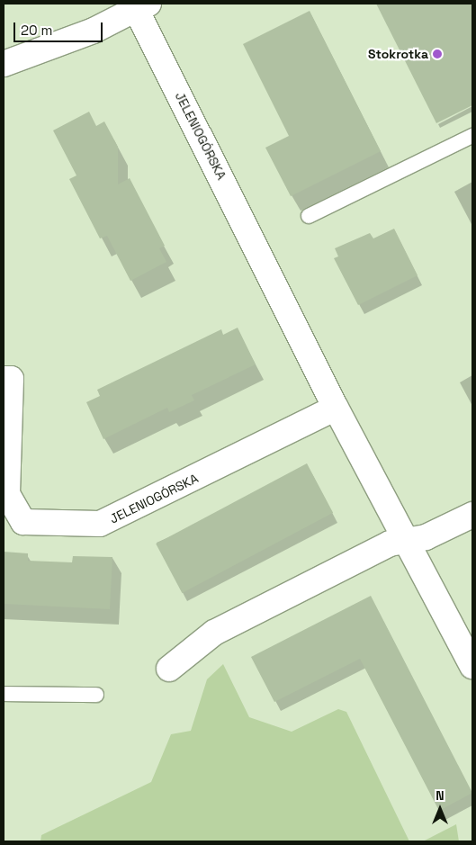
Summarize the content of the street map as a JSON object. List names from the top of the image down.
{
  "streets": {
    "street": ["JELENIOGÓRSKA"]
  },
  "places": ["Stokrotka"],
  "scale_bar": "20 m",
  "north": "top"
}
